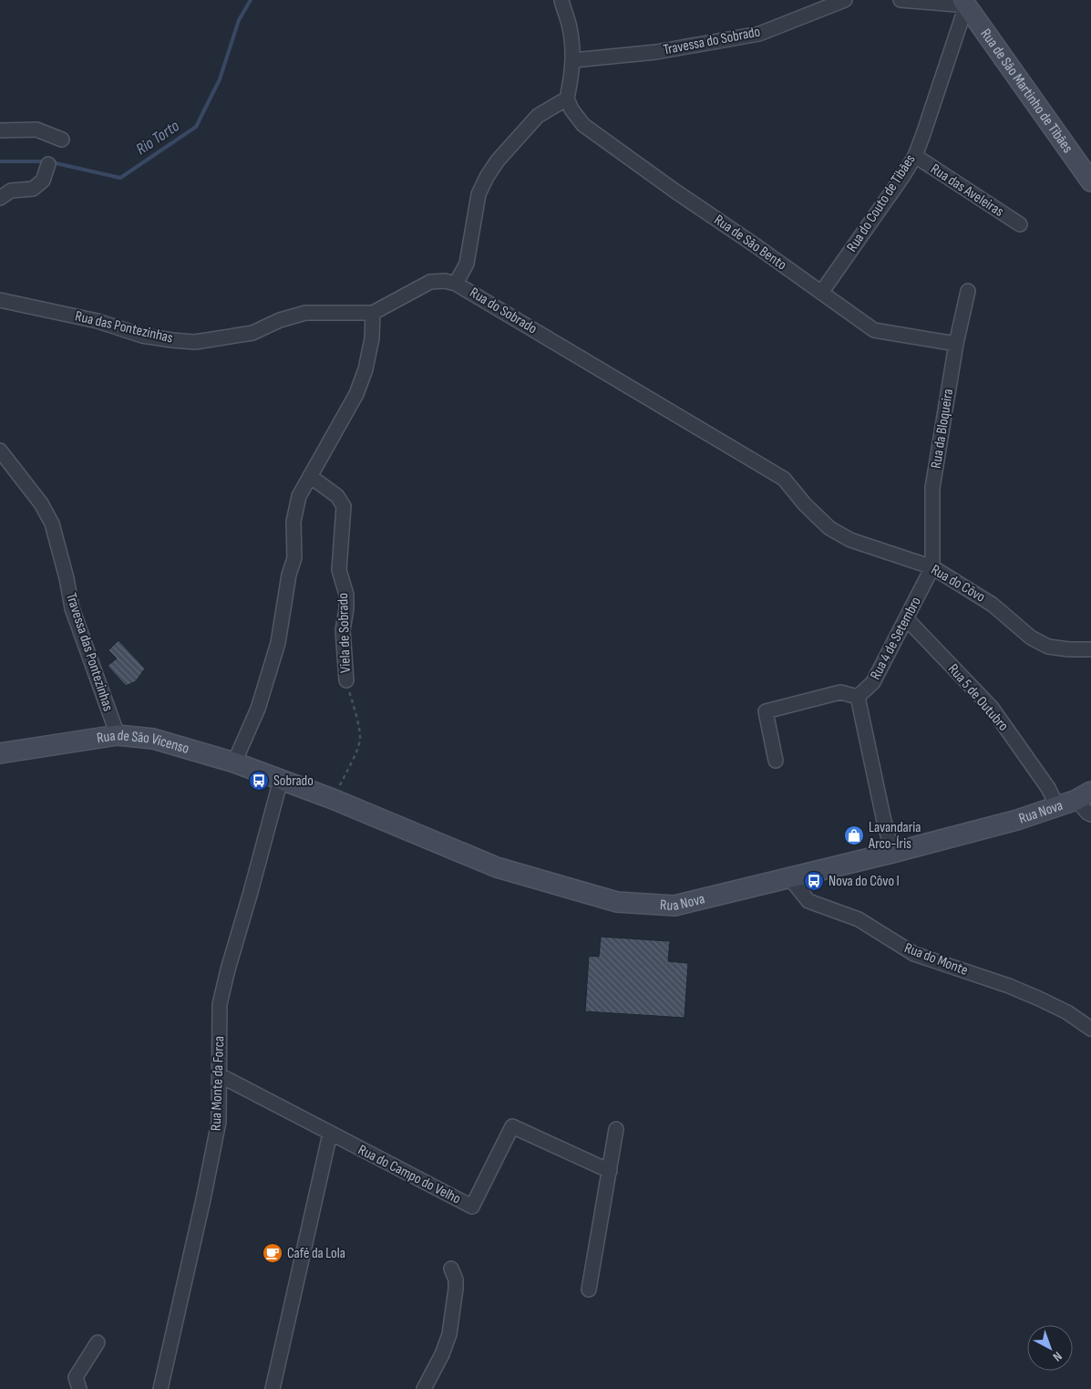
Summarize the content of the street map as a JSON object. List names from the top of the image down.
{
  "streets": {
    "street": [
      "Travessa do Sobrado",
      "Rua de São Martinho de Tibães",
      "Rua das Aveleiras",
      "Rua do Couto de Tibães",
      "Rua de São Bento",
      "Rua do Sobrado",
      "Rua das Pontezinhas",
      "Rua da Bloqueira",
      "Rua do Côvo",
      "Viela de Sobrado",
      "Rua 4 de Setembro",
      "Travessa das Pontezinhas",
      "Rua 5 de Outubro",
      "Rua de São Vicenso",
      "Rua Nova",
      "Rua do Monte",
      "Rua Monte da Forca",
      "Rua do Campo do Velho"
    ]
  },
  "crossings": [
    ["Rua de São Martinho de Tibães", "Rua do Couto de Tibães"],
    ["Rua das Aveleiras", "Rua do Couto de Tibães"],
    ["Rua do Couto de Tibães", "Rua de São Bento"],
    ["Rua de São Bento", "Rua do Sobrado"],
    ["Rua de São Bento", "Rua da Bloqueira"],
    ["Rua do Sobrado", "Rua das Pontezinhas"],
    ["Rua do Sobrado", "Rua do Côvo"],
    ["Rua da Bloqueira", "Rua do Côvo"],
    ["Rua da Bloqueira", "Rua 4 de Setembro"],
    ["Rua do Côvo", "Rua 4 de Setembro"],
    ["Viela de Sobrado", "Rua Nova"],
    ["Rua 4 de Setembro", "Rua 5 de Outubro"],
    ["Travessa das Pontezinhas", "Rua de São Vicenso"],
    ["Rua 5 de Outubro", "Rua Nova"],
    ["Rua de São Vicenso", "Rua Nova"],
    ["Rua de São Vicenso", "Rua Monte da Forca"],
    ["Rua Nova", "Rua do Monte"],
    ["Rua Nova", "Rua Monte da Forca"],
    ["Rua Monte da Forca", "Rua do Campo do Velho"]
  ],
  "water": ["Rio Torto"],
  "places": {
    "bus stop": ["Sobrado", "Nova do Côvo I"],
    "shop": ["Lavandaria Arco-Íris"],
    "cafe": ["Café da Lola"]
  },
  "north": "bottom right"
}
